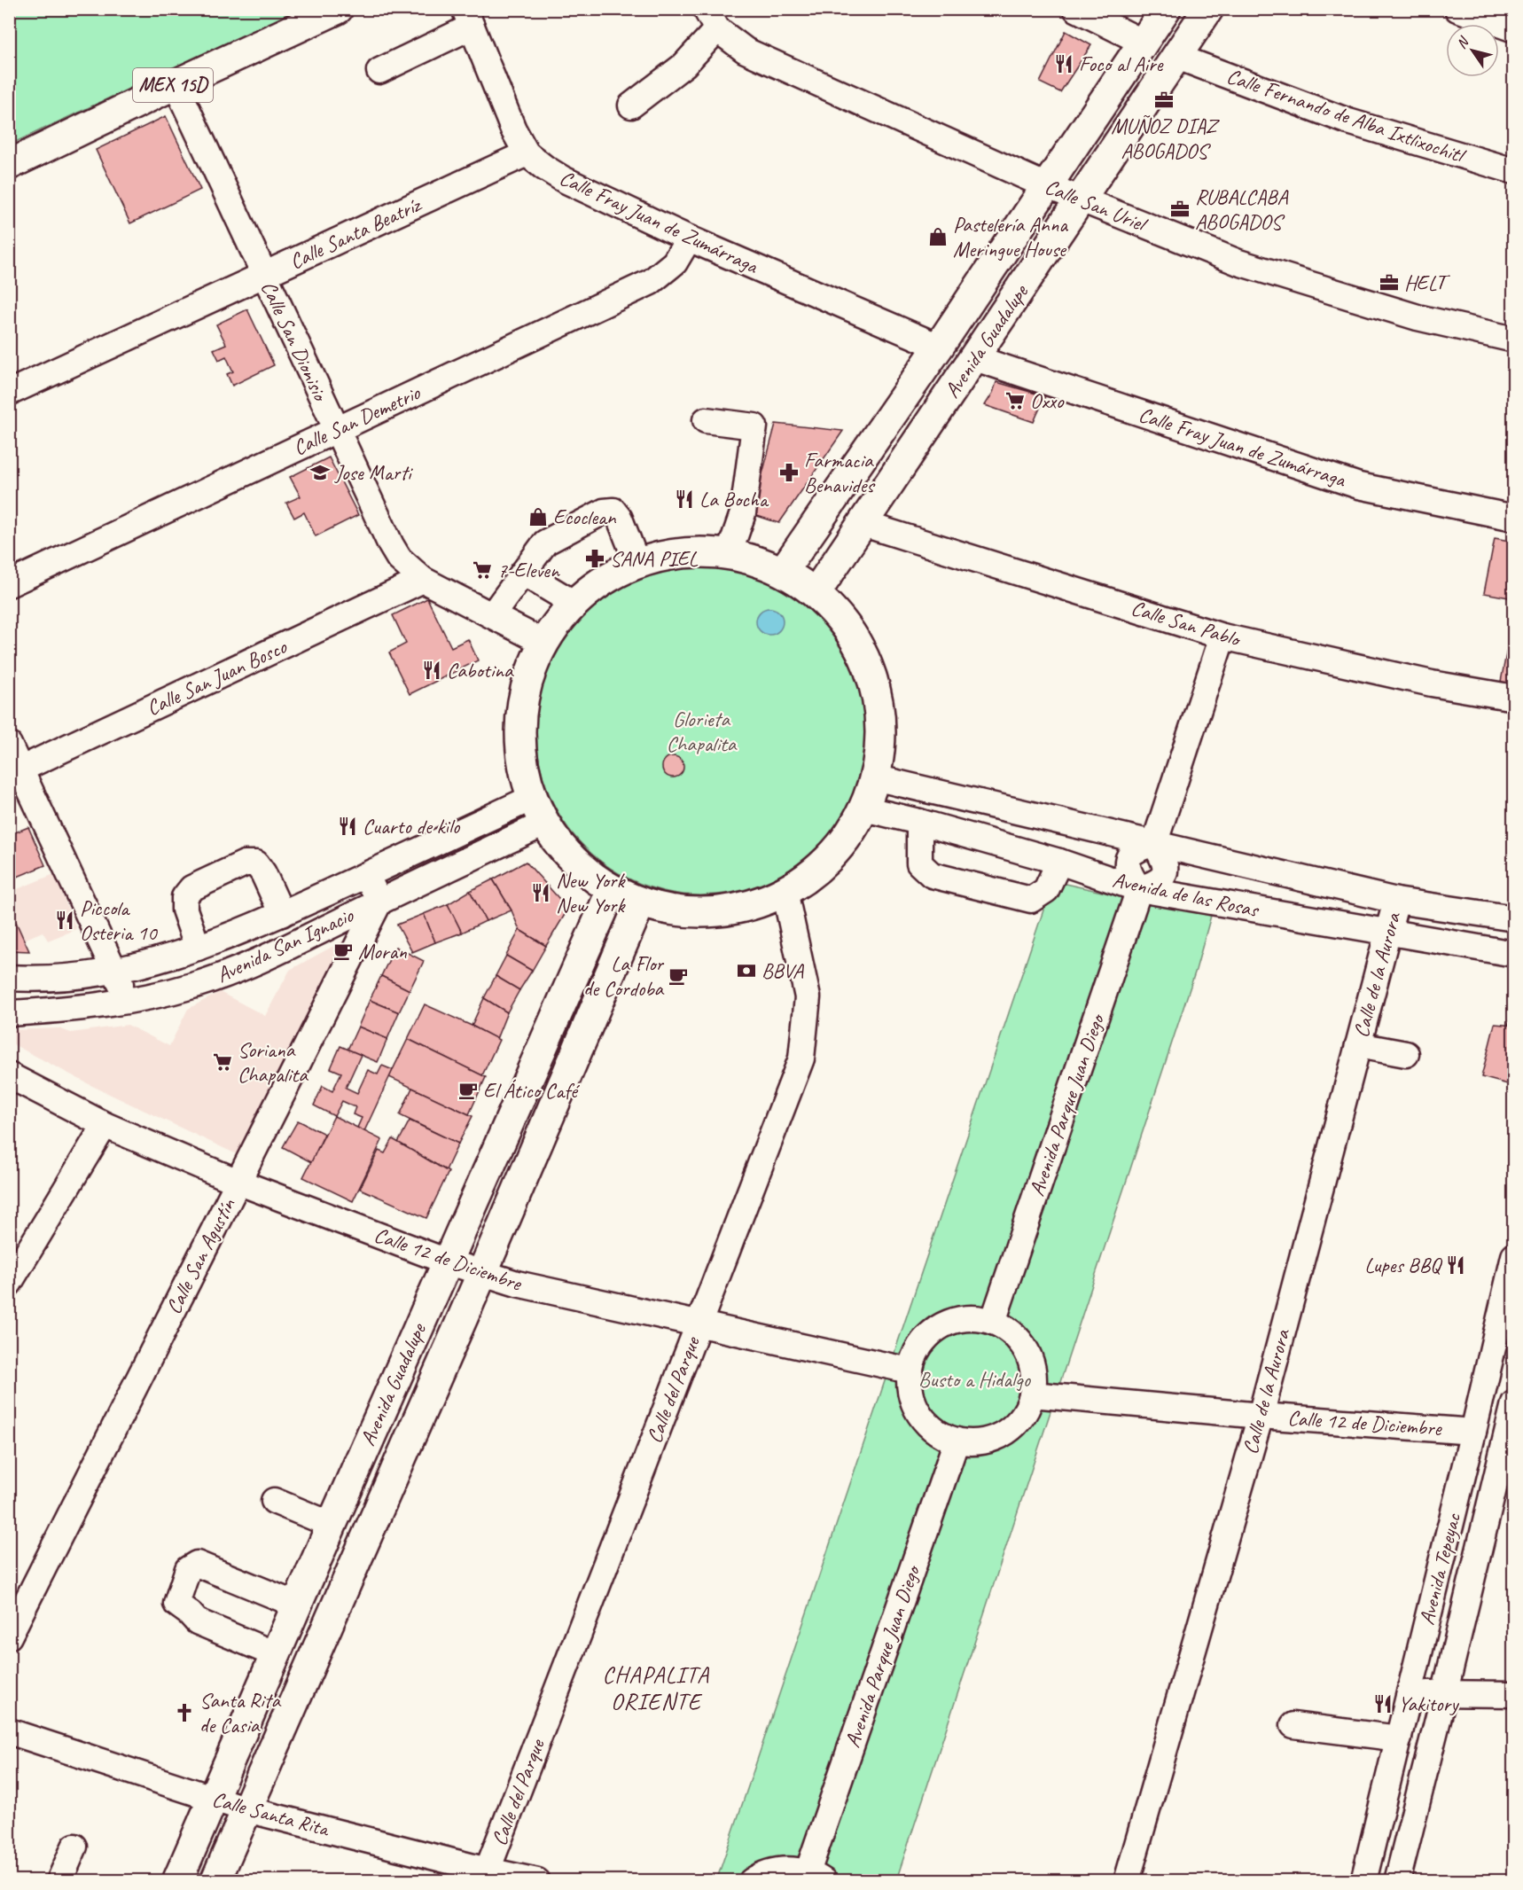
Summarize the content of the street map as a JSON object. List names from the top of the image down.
{
  "streets": {
    "main road": ["MEX 15D", "Avenida Guadalupe"],
    "street": [
      "Calle Fernando de Alba Ixtlixochitl",
      "Calle San Uriel",
      "Calle Fray Juan de Zumárraga",
      "Calle Santa Beatríz",
      "Calle San Dionisio",
      "Calle San Demetrio",
      "Calle San Pablo",
      "Calle San Juan Bosco",
      "Avenida de las Rosas",
      "Avenida San Ignacio",
      "Calle de la Aurora",
      "Avenida Parque Juan Diego",
      "Calle San Agustín",
      "Calle 12 de Diciembre",
      "Calle del Parque",
      "Avenida Tepeyac",
      "Calle Santa Rita"
    ]
  },
  "crossings": [
    ["MEX 15D", "Calle San Dionisio"],
    ["Calle Fernando de Alba Ixtlixochitl", "Avenida Guadalupe"],
    ["Calle San Uriel", "Avenida Guadalupe"],
    ["Calle Fray Juan de Zumárraga", "Calle Santa Beatríz"],
    ["Calle Fray Juan de Zumárraga", "Avenida Guadalupe"],
    ["Calle Fray Juan de Zumárraga", "Calle San Demetrio"],
    ["Calle Santa Beatríz", "Calle San Dionisio"],
    ["Calle San Dionisio", "Calle San Demetrio"],
    ["Calle San Dionisio", "Calle San Juan Bosco"],
    ["Avenida Guadalupe", "Calle San Pablo"],
    ["Avenida Guadalupe", "Calle 12 de Diciembre"],
    ["Avenida Guadalupe", "Calle Santa Rita"],
    ["Avenida de las Rosas", "Calle de la Aurora"],
    ["Avenida de las Rosas", "Avenida Parque Juan Diego"],
    ["Avenida San Ignacio", "Calle San Agustín"],
    ["Calle de la Aurora", "Calle 12 de Diciembre"],
    ["Avenida Parque Juan Diego", "Calle 12 de Diciembre"],
    ["Calle San Agustín", "Calle 12 de Diciembre"],
    ["Calle 12 de Diciembre", "Calle del Parque"],
    ["Calle 12 de Diciembre", "Avenida Tepeyac"],
    ["Calle del Parque", "Calle Santa Rita"]
  ],
  "districts": ["CHAPALITA ORIENTE"],
  "parks": ["Glorieta Chapalita", "Busto a Hidalgo"],
  "places": {
    "restaurant": [
      "Foco al Aire",
      "La Bocha",
      "Cabotina",
      "Cuarto de kilo",
      "New York New York",
      "Piccola Osteria 10",
      "Lupes BBQ",
      "Yakitory"
    ],
    "office": ["MUÑOZ DIAZ ABOGADOS", "RUBALCABA ABOGADOS", "HELT"],
    "shop": ["Pastelería Anna Meringue House", "Ecoclean"],
    "supermarket": ["Oxxo", "7-Eleven", "Soriana Chapalita"],
    "school or university": ["Jose Marti"],
    "pharmacy": ["Farmacia Benavides", "SANA PIEL"],
    "cafe": ["Moran", "La Flor de Cordoba", "El Ático Café"],
    "bank": ["BBVA"],
    "church": ["Santa Rita de Casia"]
  },
  "north": "top left"
}
